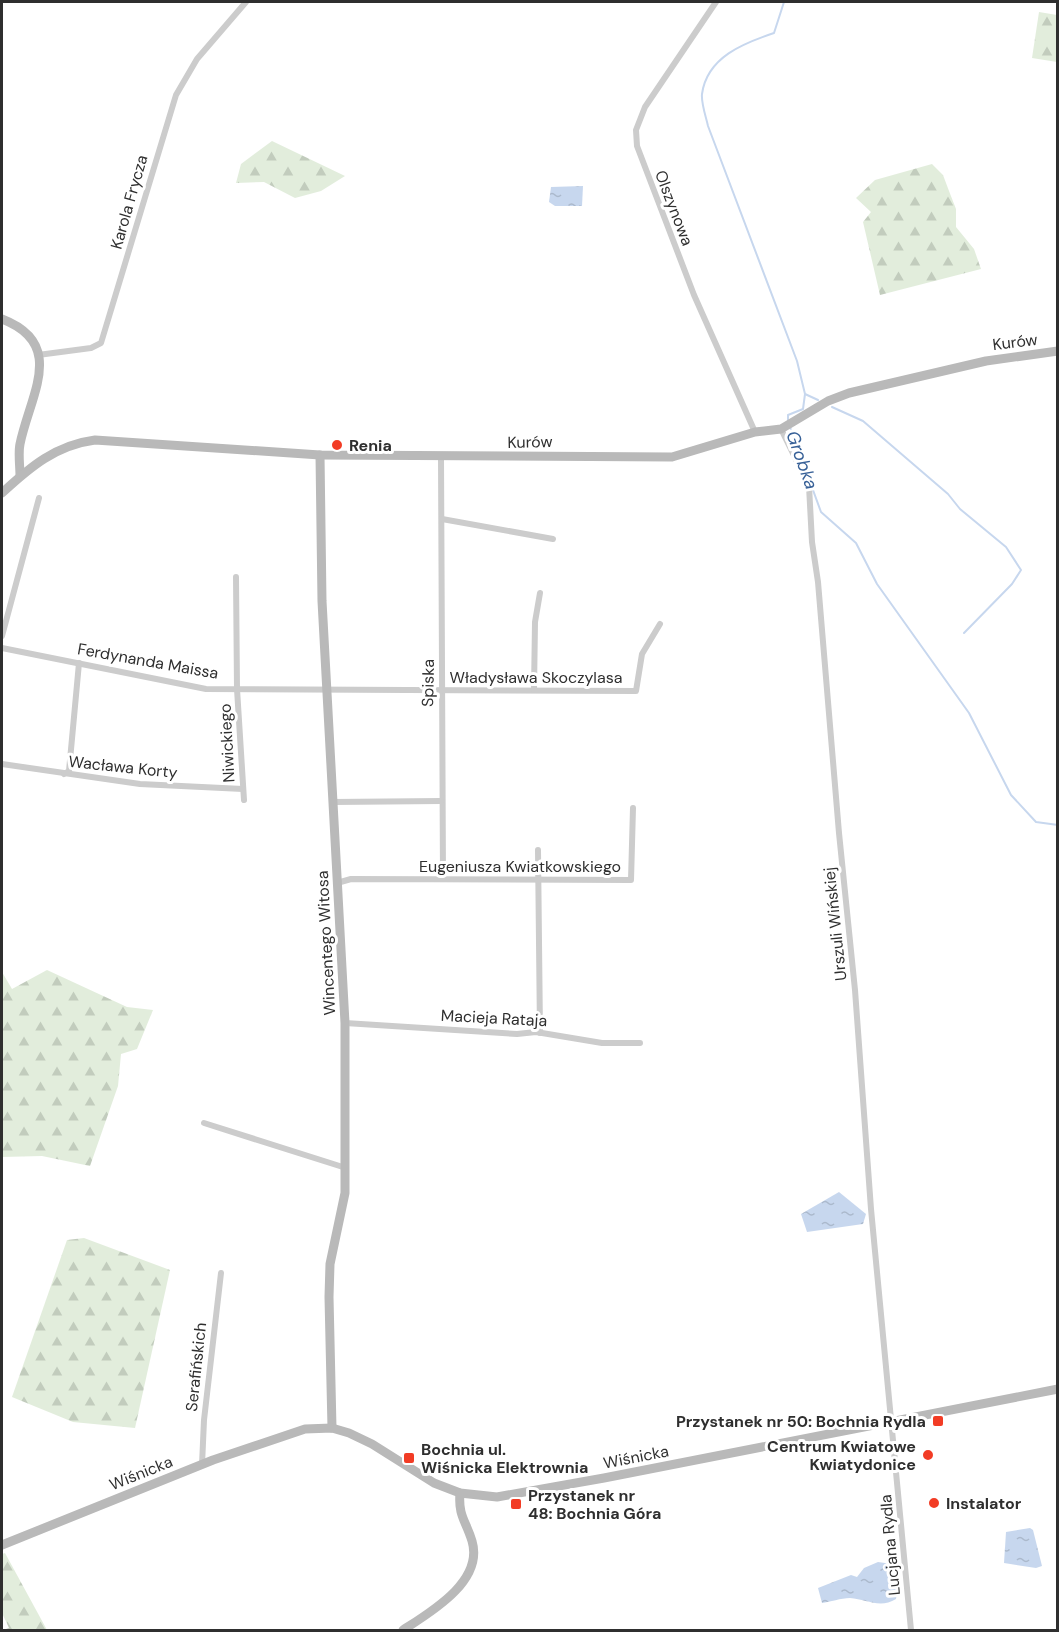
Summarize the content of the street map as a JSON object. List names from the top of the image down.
{
  "streets": {
    "street": [
      "Karola Frycza",
      "Olszynowa",
      "Kurów",
      "Ferdynanda Maissa",
      "Władysława Skoczylasa",
      "Spiska",
      "Niwickiego",
      "Wacława Korty",
      "Eugeniusza Kwiatkowskiego",
      "Urszuli Wińskiej",
      "Wincentego Witosa",
      "Macieja Rataja",
      "Serafińskich",
      "Wiśnicka",
      "Lucjana Rydla"
    ]
  },
  "crossings": [
    ["Olszynowa", "Kurów"],
    ["Kurów", "Spiska"],
    ["Kurów", "Urszuli Wińskiej"],
    ["Kurów", "Wincentego Witosa"],
    ["Ferdynanda Maissa", "Władysława Skoczylasa"],
    ["Ferdynanda Maissa", "Niwickiego"],
    ["Ferdynanda Maissa", "Wincentego Witosa"],
    ["Władysława Skoczylasa", "Spiska"],
    ["Władysława Skoczylasa", "Wincentego Witosa"],
    ["Spiska", "Eugeniusza Kwiatkowskiego"],
    ["Niwickiego", "Wacława Korty"],
    ["Eugeniusza Kwiatkowskiego", "Wincentego Witosa"],
    ["Urszuli Wińskiej", "Wiśnicka"],
    ["Urszuli Wińskiej", "Lucjana Rydla"],
    ["Wincentego Witosa", "Macieja Rataja"],
    ["Wincentego Witosa", "Wiśnicka"],
    ["Serafińskich", "Wiśnicka"],
    ["Wiśnicka", "Lucjana Rydla"]
  ],
  "water": ["Grobka"],
  "places": {
    "other": ["Renia", "Centrum Kwiatowe Kwiatydonice", "Instalator"],
    "transit": ["Przystanek nr 50: Bochnia Rydla", "Bochnia ul. Wiśnicka Elektrownia", "Przystanek nr 48: Bochnia Góra"]
  }
}
